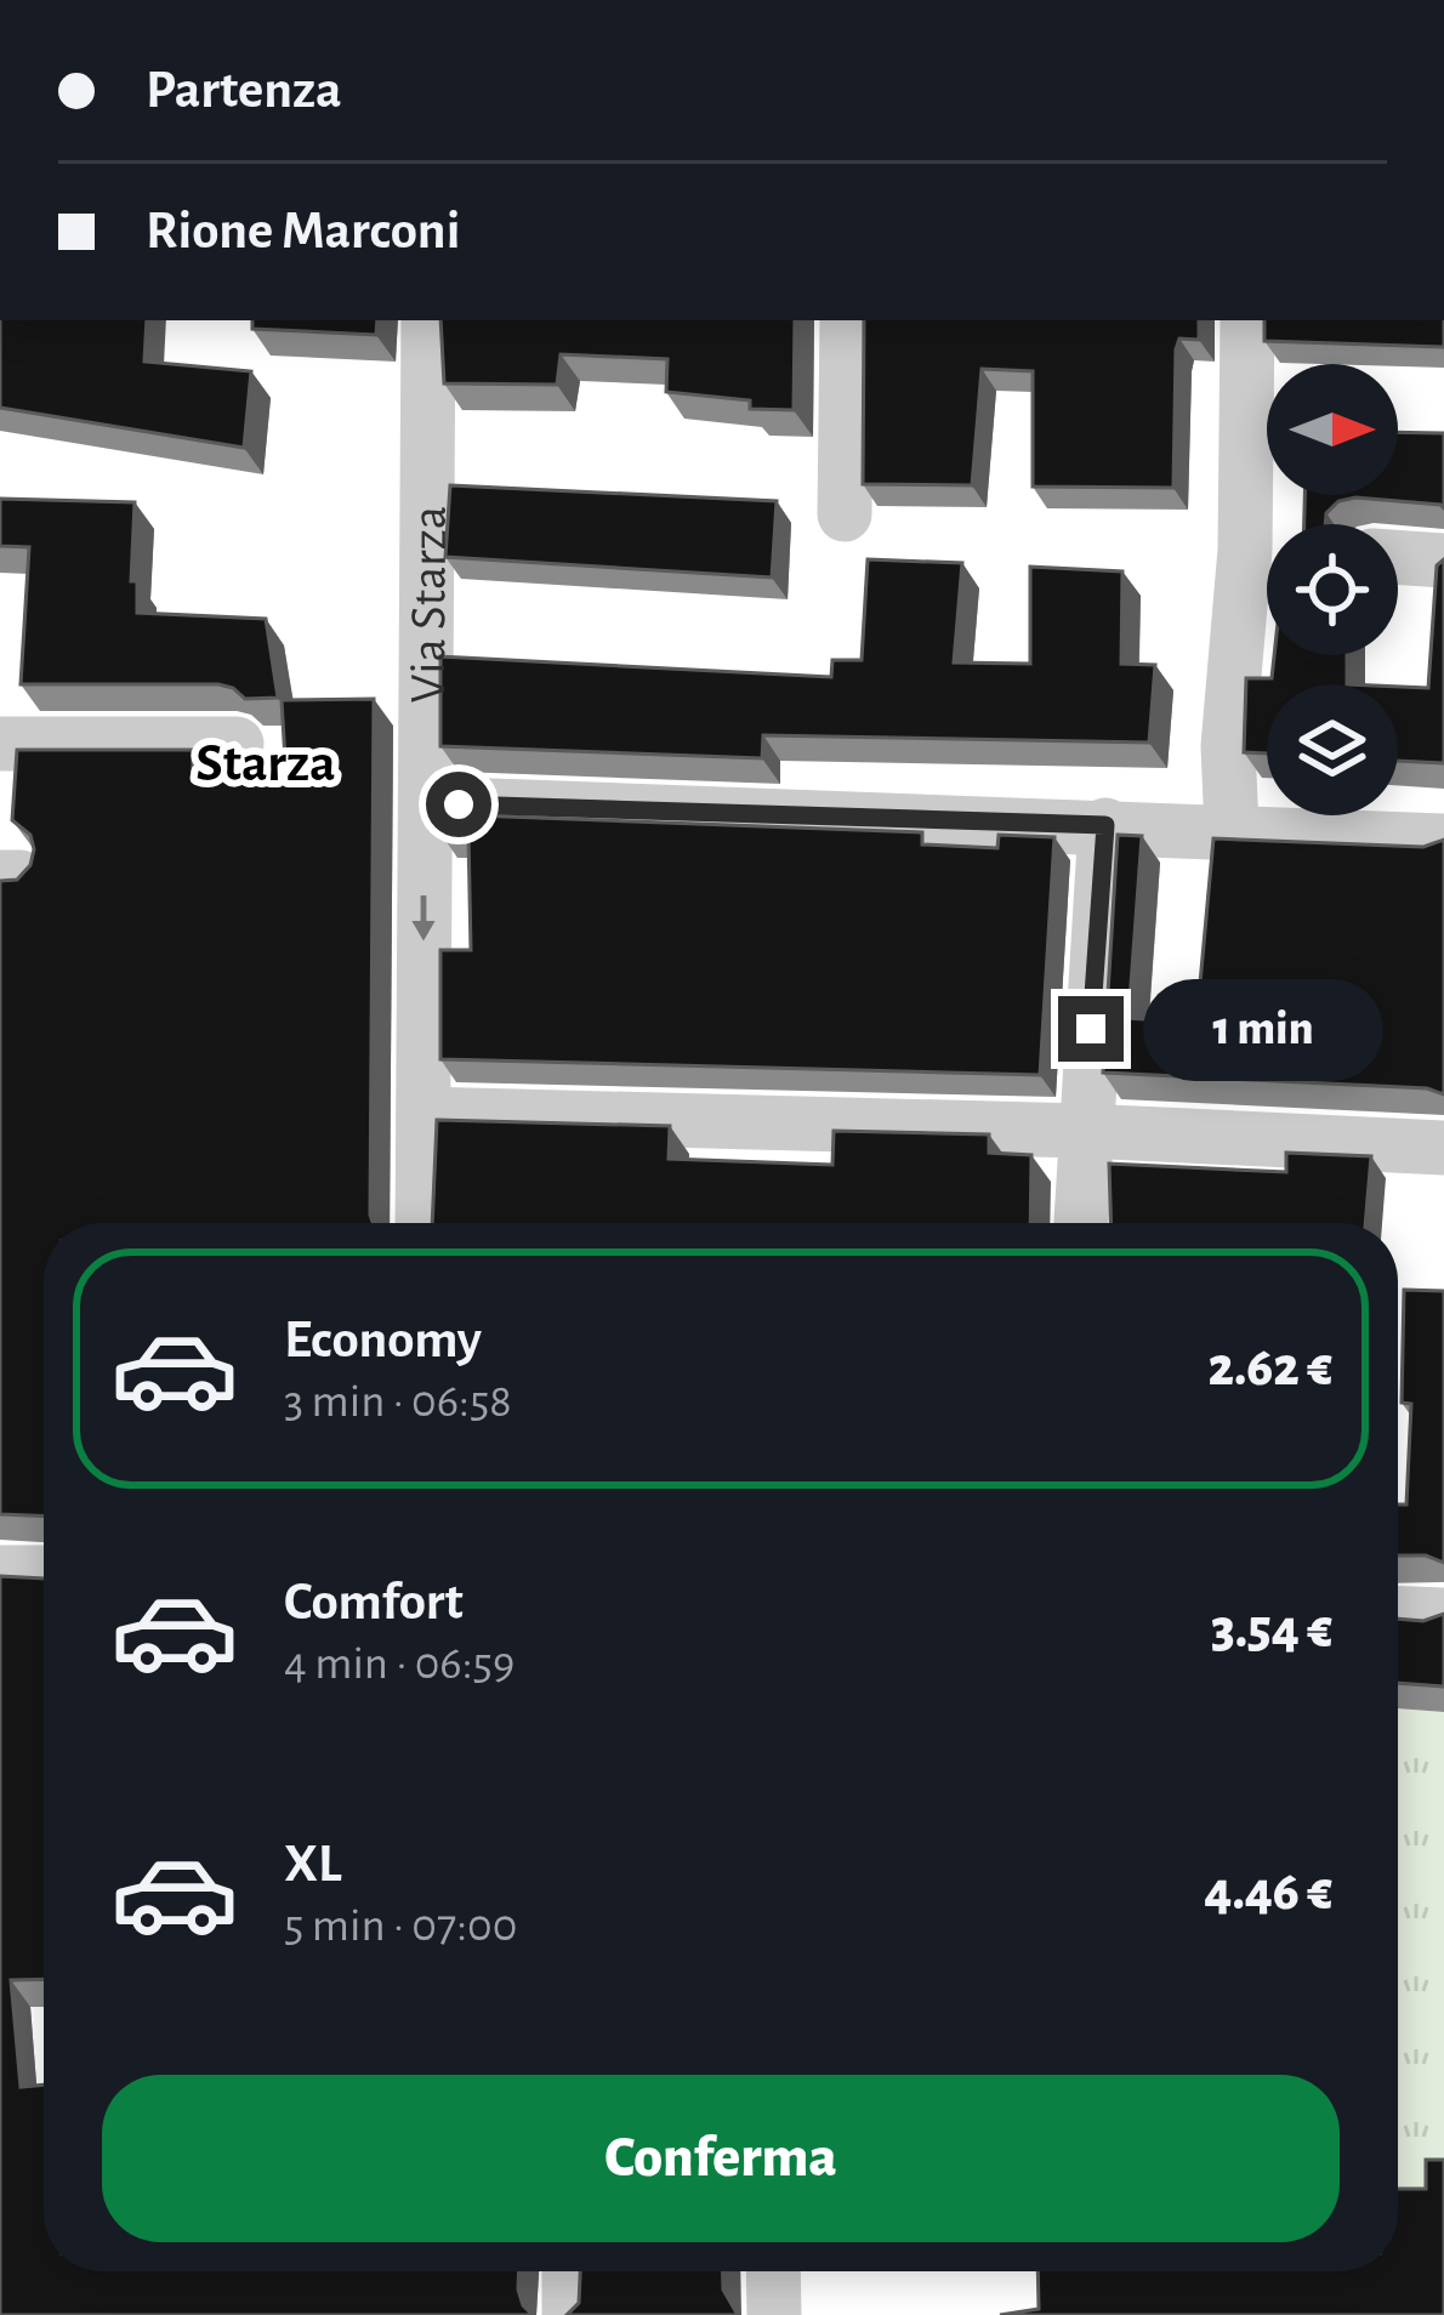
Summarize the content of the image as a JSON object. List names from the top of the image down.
{
  "streets": {
    "street": ["Via Starza"]
  },
  "one_way": ["Via Starza"],
  "districts": ["Starza"],
  "north": "right",
  "page": {
    "banner": ["Partenza", "Rione Marconi"],
    "bubble": "1 min",
    "list": [
      {
        "name": "Economy",
        "note": "3 min · 06:58",
        "value": "2.62 €"
      },
      {
        "name": "Comfort",
        "note": "4 min · 06:59",
        "value": "3.54 €"
      },
      {
        "name": "XL",
        "note": "5 min · 07:00",
        "value": "4.46 €"
      }
    ],
    "buttons": "Conferma"
  }
}
